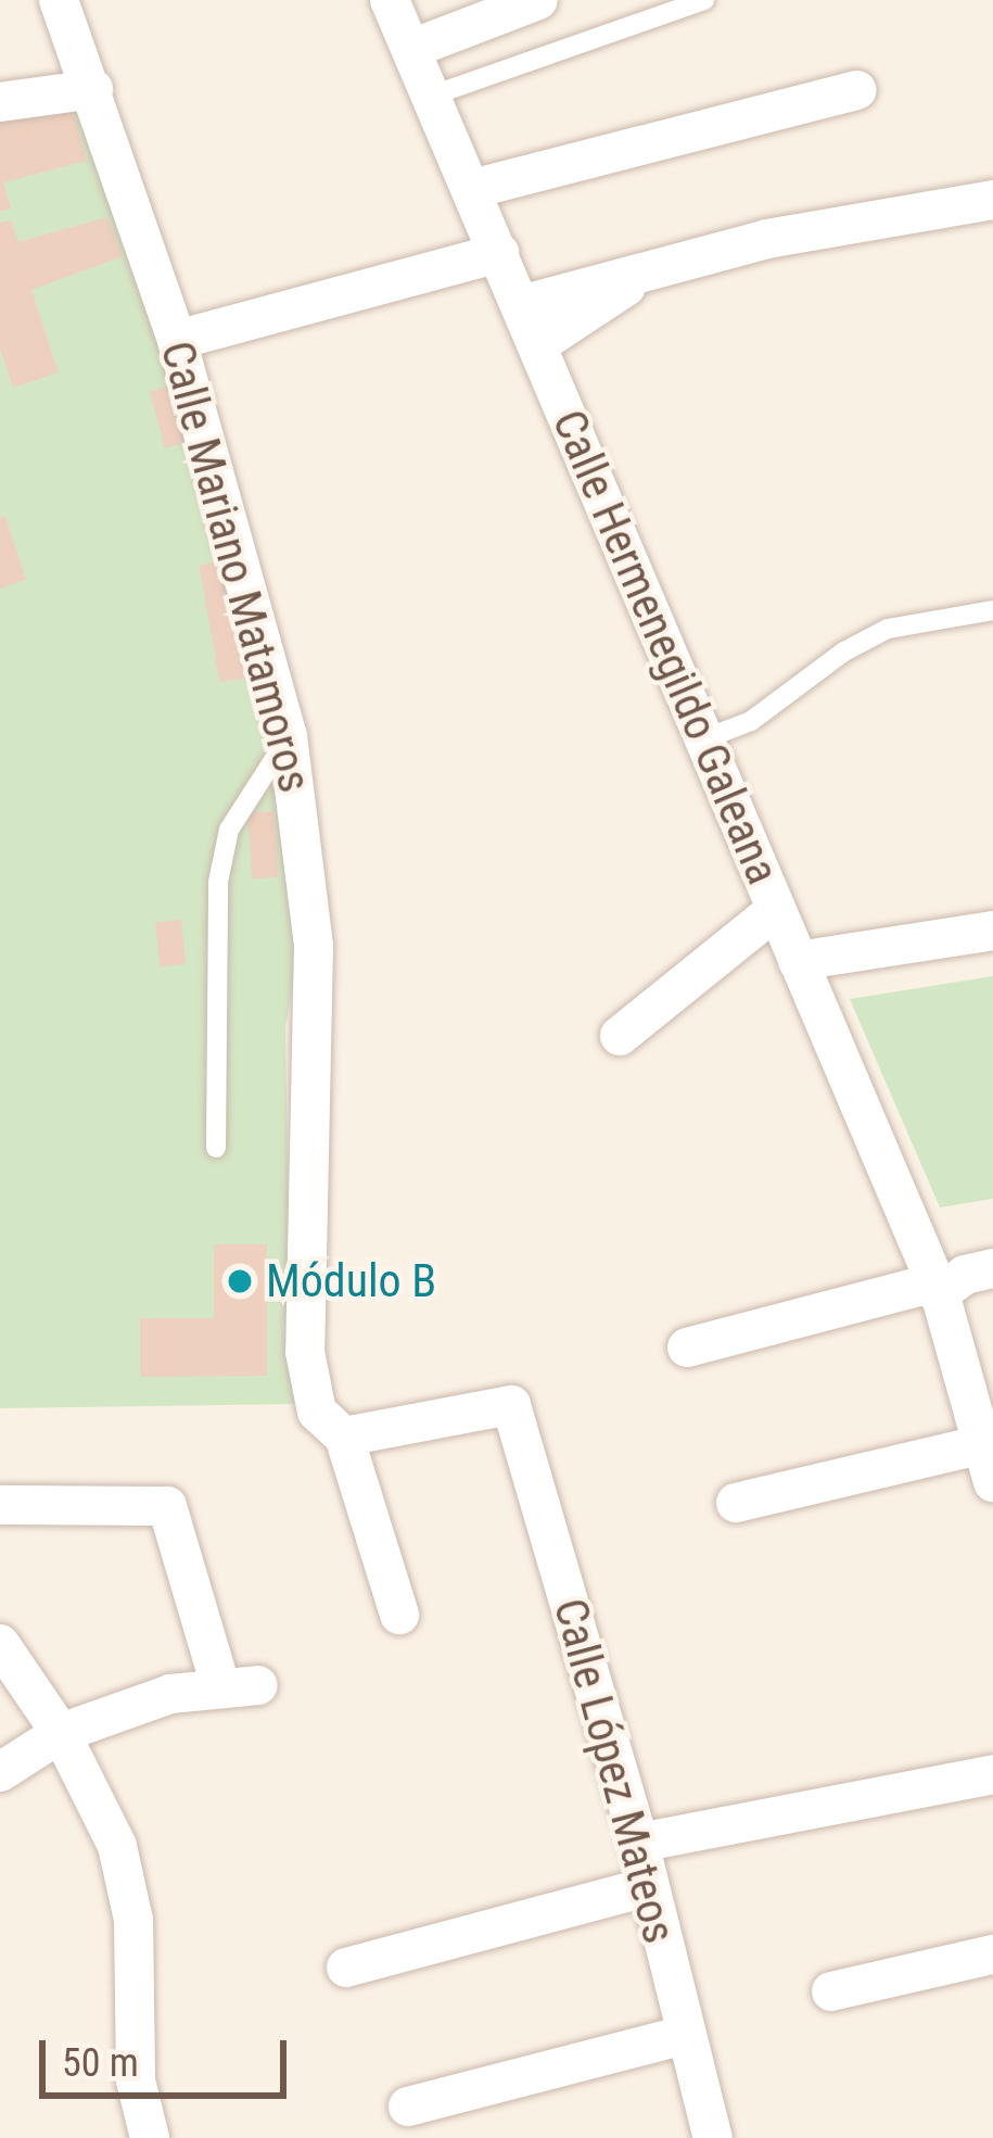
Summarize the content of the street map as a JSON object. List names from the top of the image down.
{
  "streets": {
    "street": ["Calle Mariano Matamoros", "Calle Hermenegildo Galeana", "Calle López Mateos"]
  },
  "crossings": [
    ["Calle Mariano Matamoros", "Calle López Mateos"]
  ],
  "places": ["Módulo B"],
  "scale_bar": "50 m"
}
